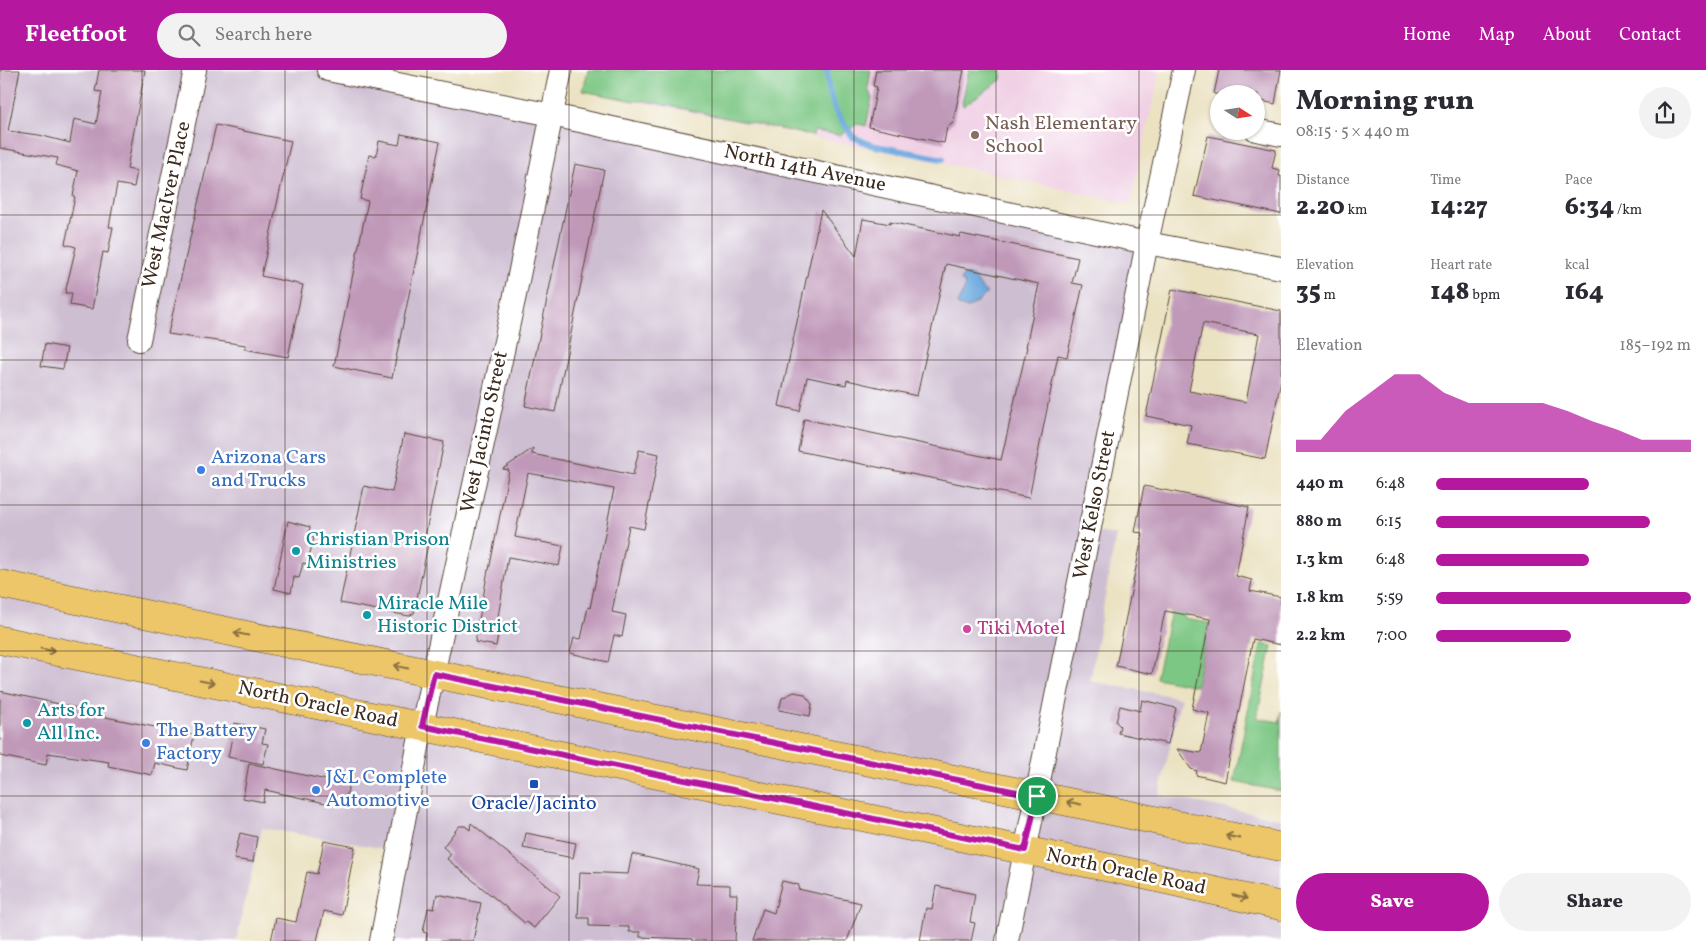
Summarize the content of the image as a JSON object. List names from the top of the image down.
{
  "streets": {
    "main road": ["North Oracle Road"],
    "street": [
      "North 14th Avenue",
      "West MacIver Place",
      "West Jacinto Street",
      "West Kelso Street"
    ]
  },
  "crossings": [
    ["North 14th Avenue", "West Jacinto Street"],
    ["North 14th Avenue", "West Kelso Street"],
    ["West Jacinto Street", "North Oracle Road"],
    ["West Kelso Street", "North Oracle Road"]
  ],
  "places": {
    "other": [
      "Nash Elementary School",
      "Arizona Cars and Trucks",
      "Christian Prison Ministries",
      "Miracle Mile Historic District",
      "Tiki Motel",
      "Arts for All Inc.",
      "The Battery Factory",
      "J&L Complete Automotive"
    ],
    "transit": ["Oracle/Jacinto"]
  },
  "north": "right",
  "page": {
    "header": "Fleetfoot",
    "search": "Search here",
    "nav": [
      "Home",
      "Map",
      "About",
      "Contact"
    ],
    "heading": ["Morning run", "08:15 · 5 × 440 m"],
    "stats": [
      ["Distance", "2.20 km"],
      ["Time", "14:27"],
      ["Pace", "6:34 /km"],
      ["Elevation", "35 m"],
      ["Heart rate", "148 bpm"],
      ["kcal", "164"]
    ],
    "chart": ["Elevation", "185–192 m"],
    "list": [
      {
        "name": "440 m",
        "note": "6:48"
      },
      {
        "name": "880 m",
        "note": "6:15"
      },
      {
        "name": "1.3 km",
        "note": "6:48"
      },
      {
        "name": "1.8 km",
        "note": "5:59"
      },
      {
        "name": "2.2 km",
        "note": "7:00"
      }
    ],
    "buttons": ["Save", "Share"]
  }
}
